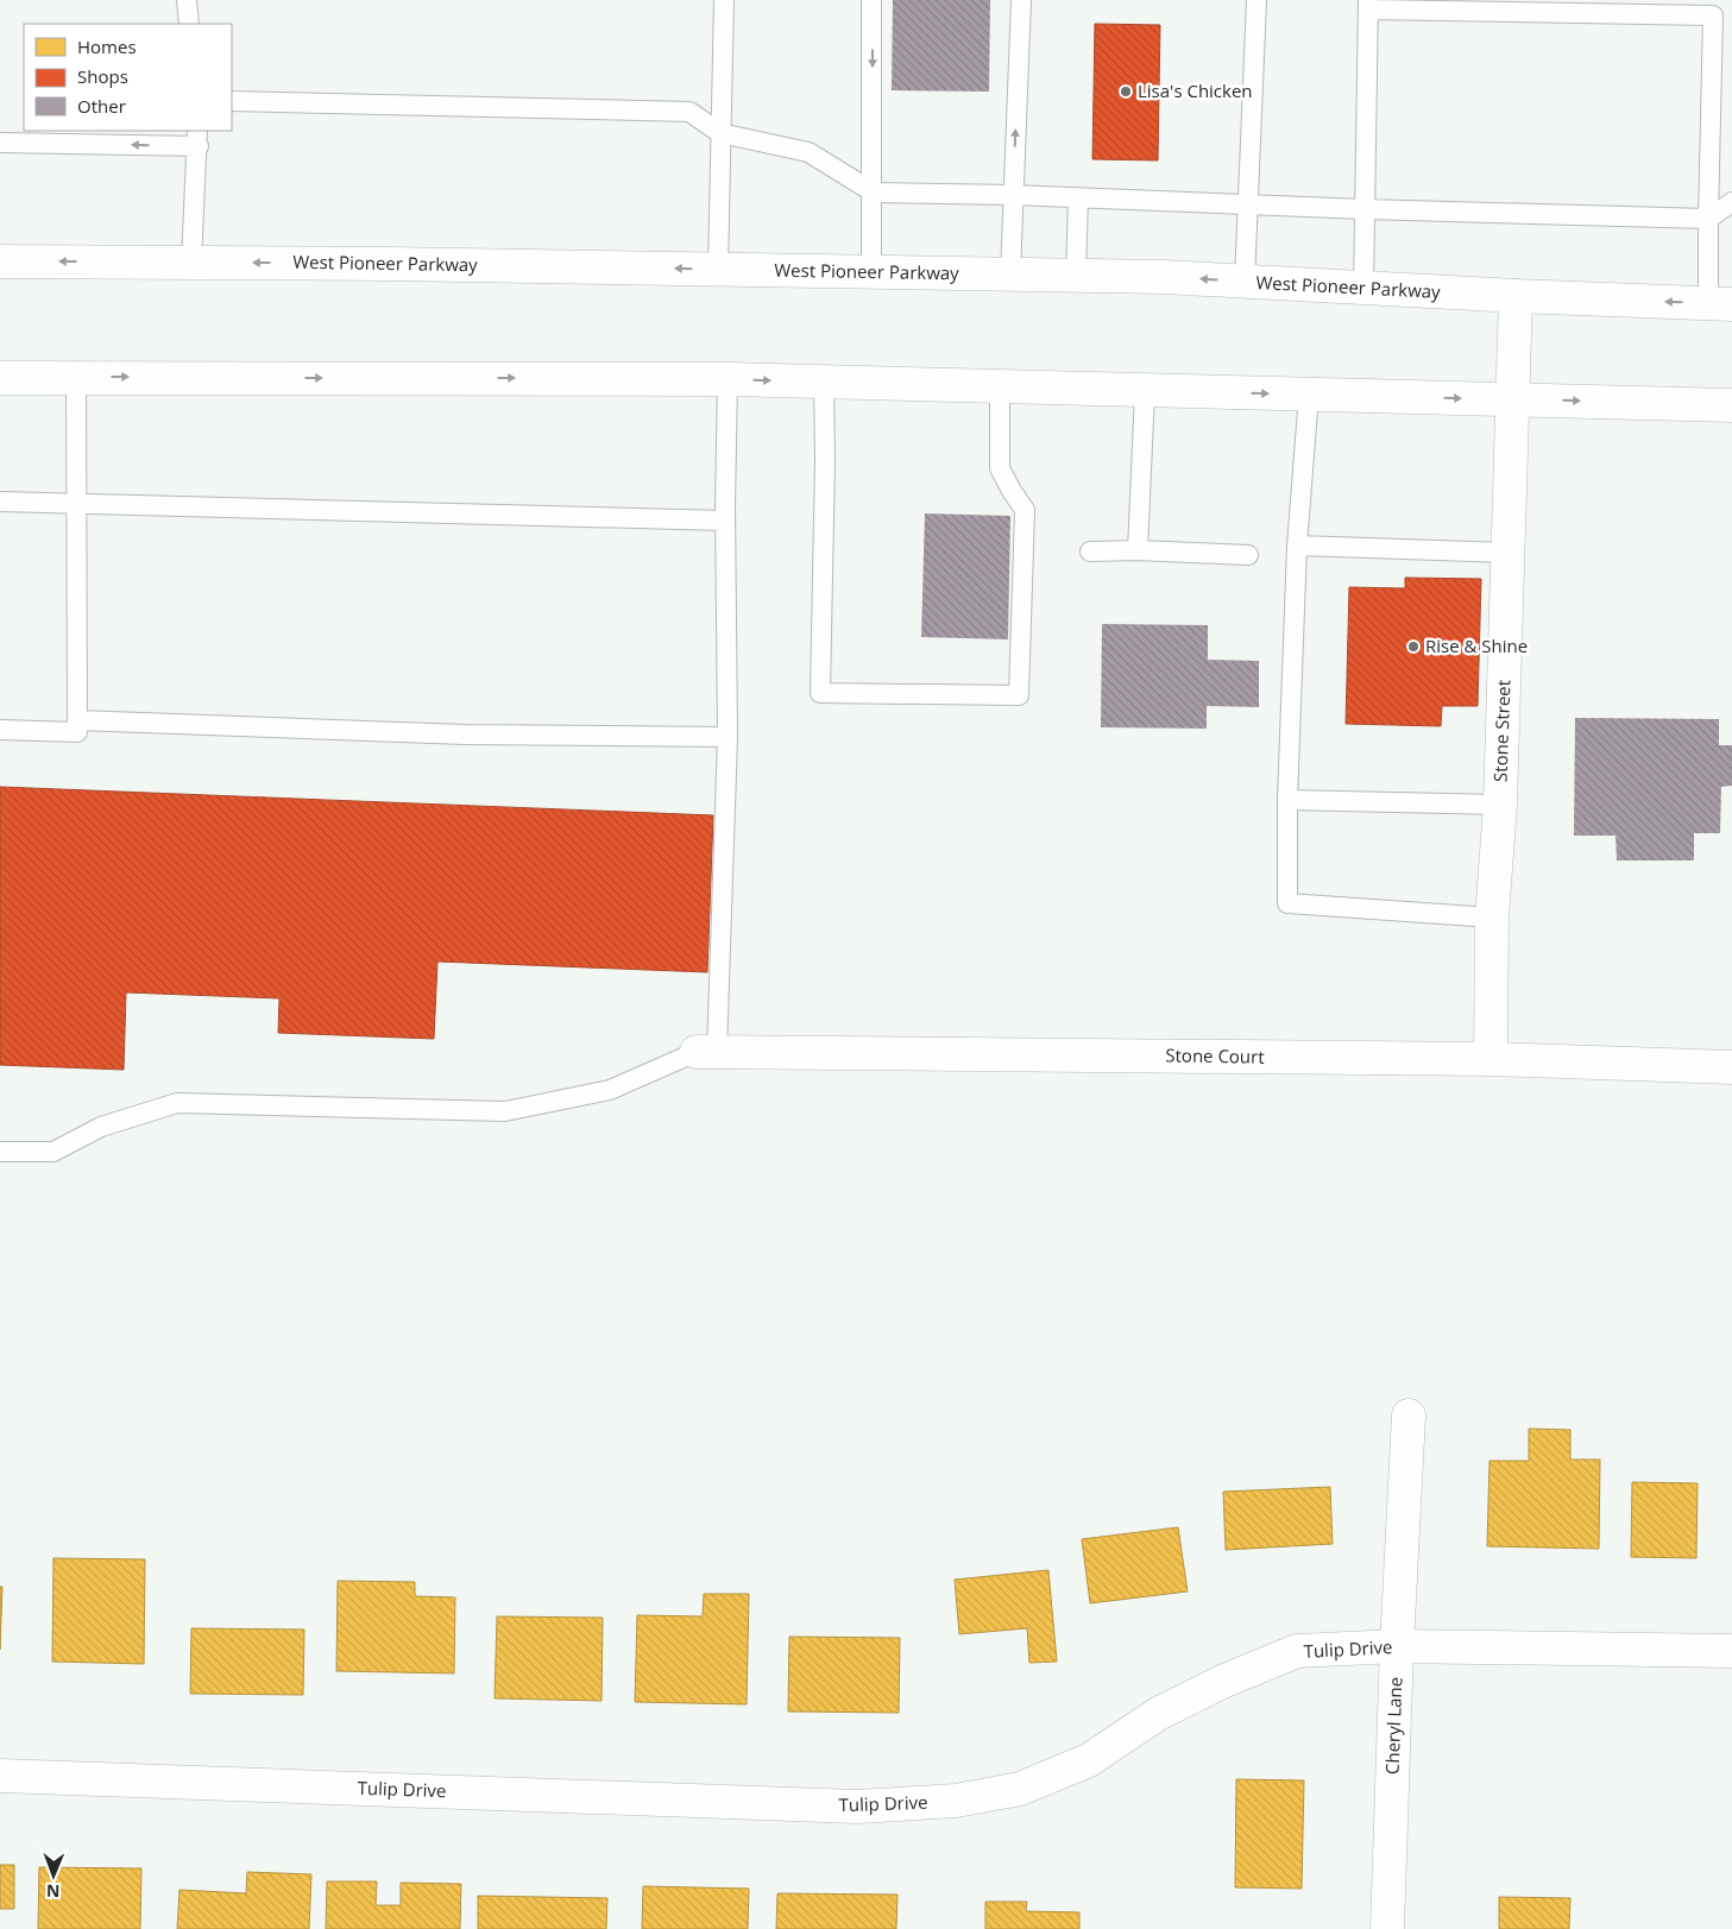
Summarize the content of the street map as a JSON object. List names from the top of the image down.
{
  "streets": {
    "street": [
      "West Pioneer Parkway",
      "Stone Street",
      "Stone Court",
      "Tulip Drive",
      "Cheryl Lane"
    ]
  },
  "crossings": [
    ["West Pioneer Parkway", "Stone Street"],
    ["Stone Street", "Stone Court"],
    ["Tulip Drive", "Cheryl Lane"]
  ],
  "places": ["Lisa's Chicken", "Rise & Shine"],
  "legend": ["Homes", "Shops", "Other"],
  "north": "bottom"
}
